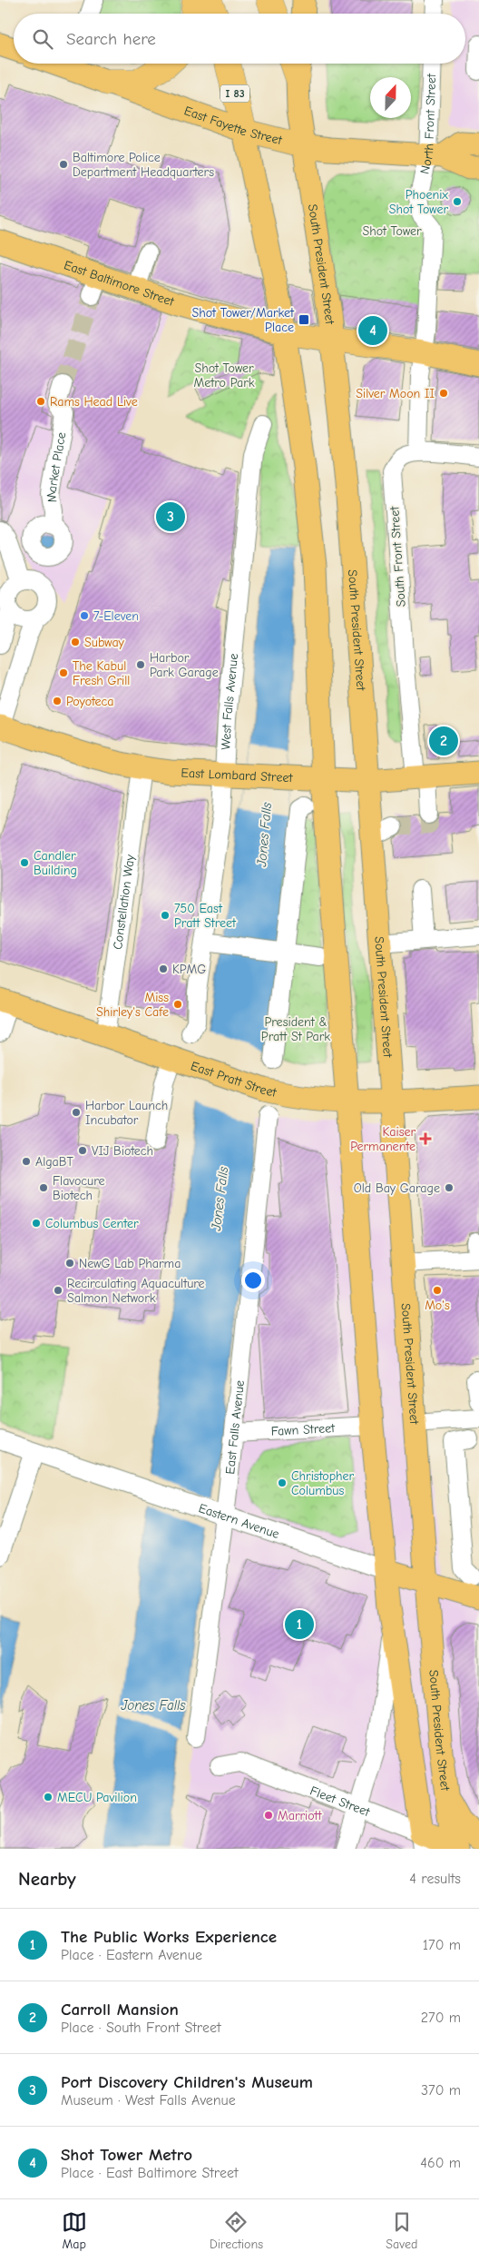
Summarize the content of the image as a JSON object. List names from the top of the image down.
{
  "streets": {
    "highway": ["I 83"],
    "main road": [
      "East Fayette Street",
      "South President Street",
      "East Baltimore Street",
      "East Lombard Street",
      "East Pratt Street",
      "Eastern Avenue",
      "Fleet Street"
    ],
    "street": [
      "North Front Street",
      "Market Place",
      "South Front Street",
      "West Falls Avenue",
      "Constellation Way",
      "East Falls Avenue",
      "Fawn Street"
    ]
  },
  "crossings": [
    ["I 83", "East Fayette Street"],
    ["East Fayette Street", "North Front Street"],
    ["East Fayette Street", "South President Street"],
    ["North Front Street", "East Baltimore Street"],
    ["South President Street", "East Baltimore Street"],
    ["South President Street", "East Lombard Street"],
    ["South President Street", "East Pratt Street"],
    ["South President Street", "Eastern Avenue"],
    ["South President Street", "Fleet Street"],
    ["South Front Street", "East Lombard Street"],
    ["West Falls Avenue", "East Lombard Street"],
    ["East Lombard Street", "Constellation Way"],
    ["Constellation Way", "East Pratt Street"],
    ["East Falls Avenue", "Fawn Street"],
    ["East Falls Avenue", "Eastern Avenue"]
  ],
  "water": ["Jones Falls"],
  "parks": ["Shot Tower", "Shot Tower Metro Park", "President & Pratt St Park"],
  "places": {
    "other": [
      "Baltimore Police Department Headquarters",
      "Phoenix Shot Tower",
      "Silver Moon II",
      "Rams Head Live",
      "7-Eleven",
      "Subway",
      "Harbor Park Garage",
      "The Kabul Fresh Grill",
      "Poyoteca",
      "Candler Building",
      "750 East Pratt Street",
      "KPMG",
      "Miss Shirley's Cafe",
      "Harbor Launch Incubator",
      "VIJ Biotech",
      "AlgaBT",
      "Flavocure Biotech",
      "Old Bay Garage",
      "Columbus Center",
      "NewG Lab Pharma",
      "Recirculating Aquaculture Salmon Network",
      "Mo's",
      "Christopher Columbus",
      "MECU Pavilion",
      "Marriott"
    ],
    "transit": ["Shot Tower/Market Place"],
    "health": ["Kaiser Permanente"]
  },
  "north": "top",
  "page": {
    "search": "Search here",
    "pins": [
      "4",
      "3",
      "2",
      "1"
    ],
    "heading": ["Nearby", "4 results"],
    "list": [
      {
        "mark": "1",
        "name": "The Public Works Experience",
        "note": "Place · Eastern Avenue",
        "value": "170 m"
      },
      {
        "mark": "2",
        "name": "Carroll Mansion",
        "note": "Place · South Front Street",
        "value": "270 m"
      },
      {
        "mark": "3",
        "name": "Port Discovery Children's Museum",
        "note": "Museum · West Falls Avenue",
        "value": "370 m"
      },
      {
        "mark": "4",
        "name": "Shot Tower Metro",
        "note": "Place · East Baltimore Street",
        "value": "460 m"
      }
    ],
    "nav": ["Map", "Directions", "Saved"]
  }
}
